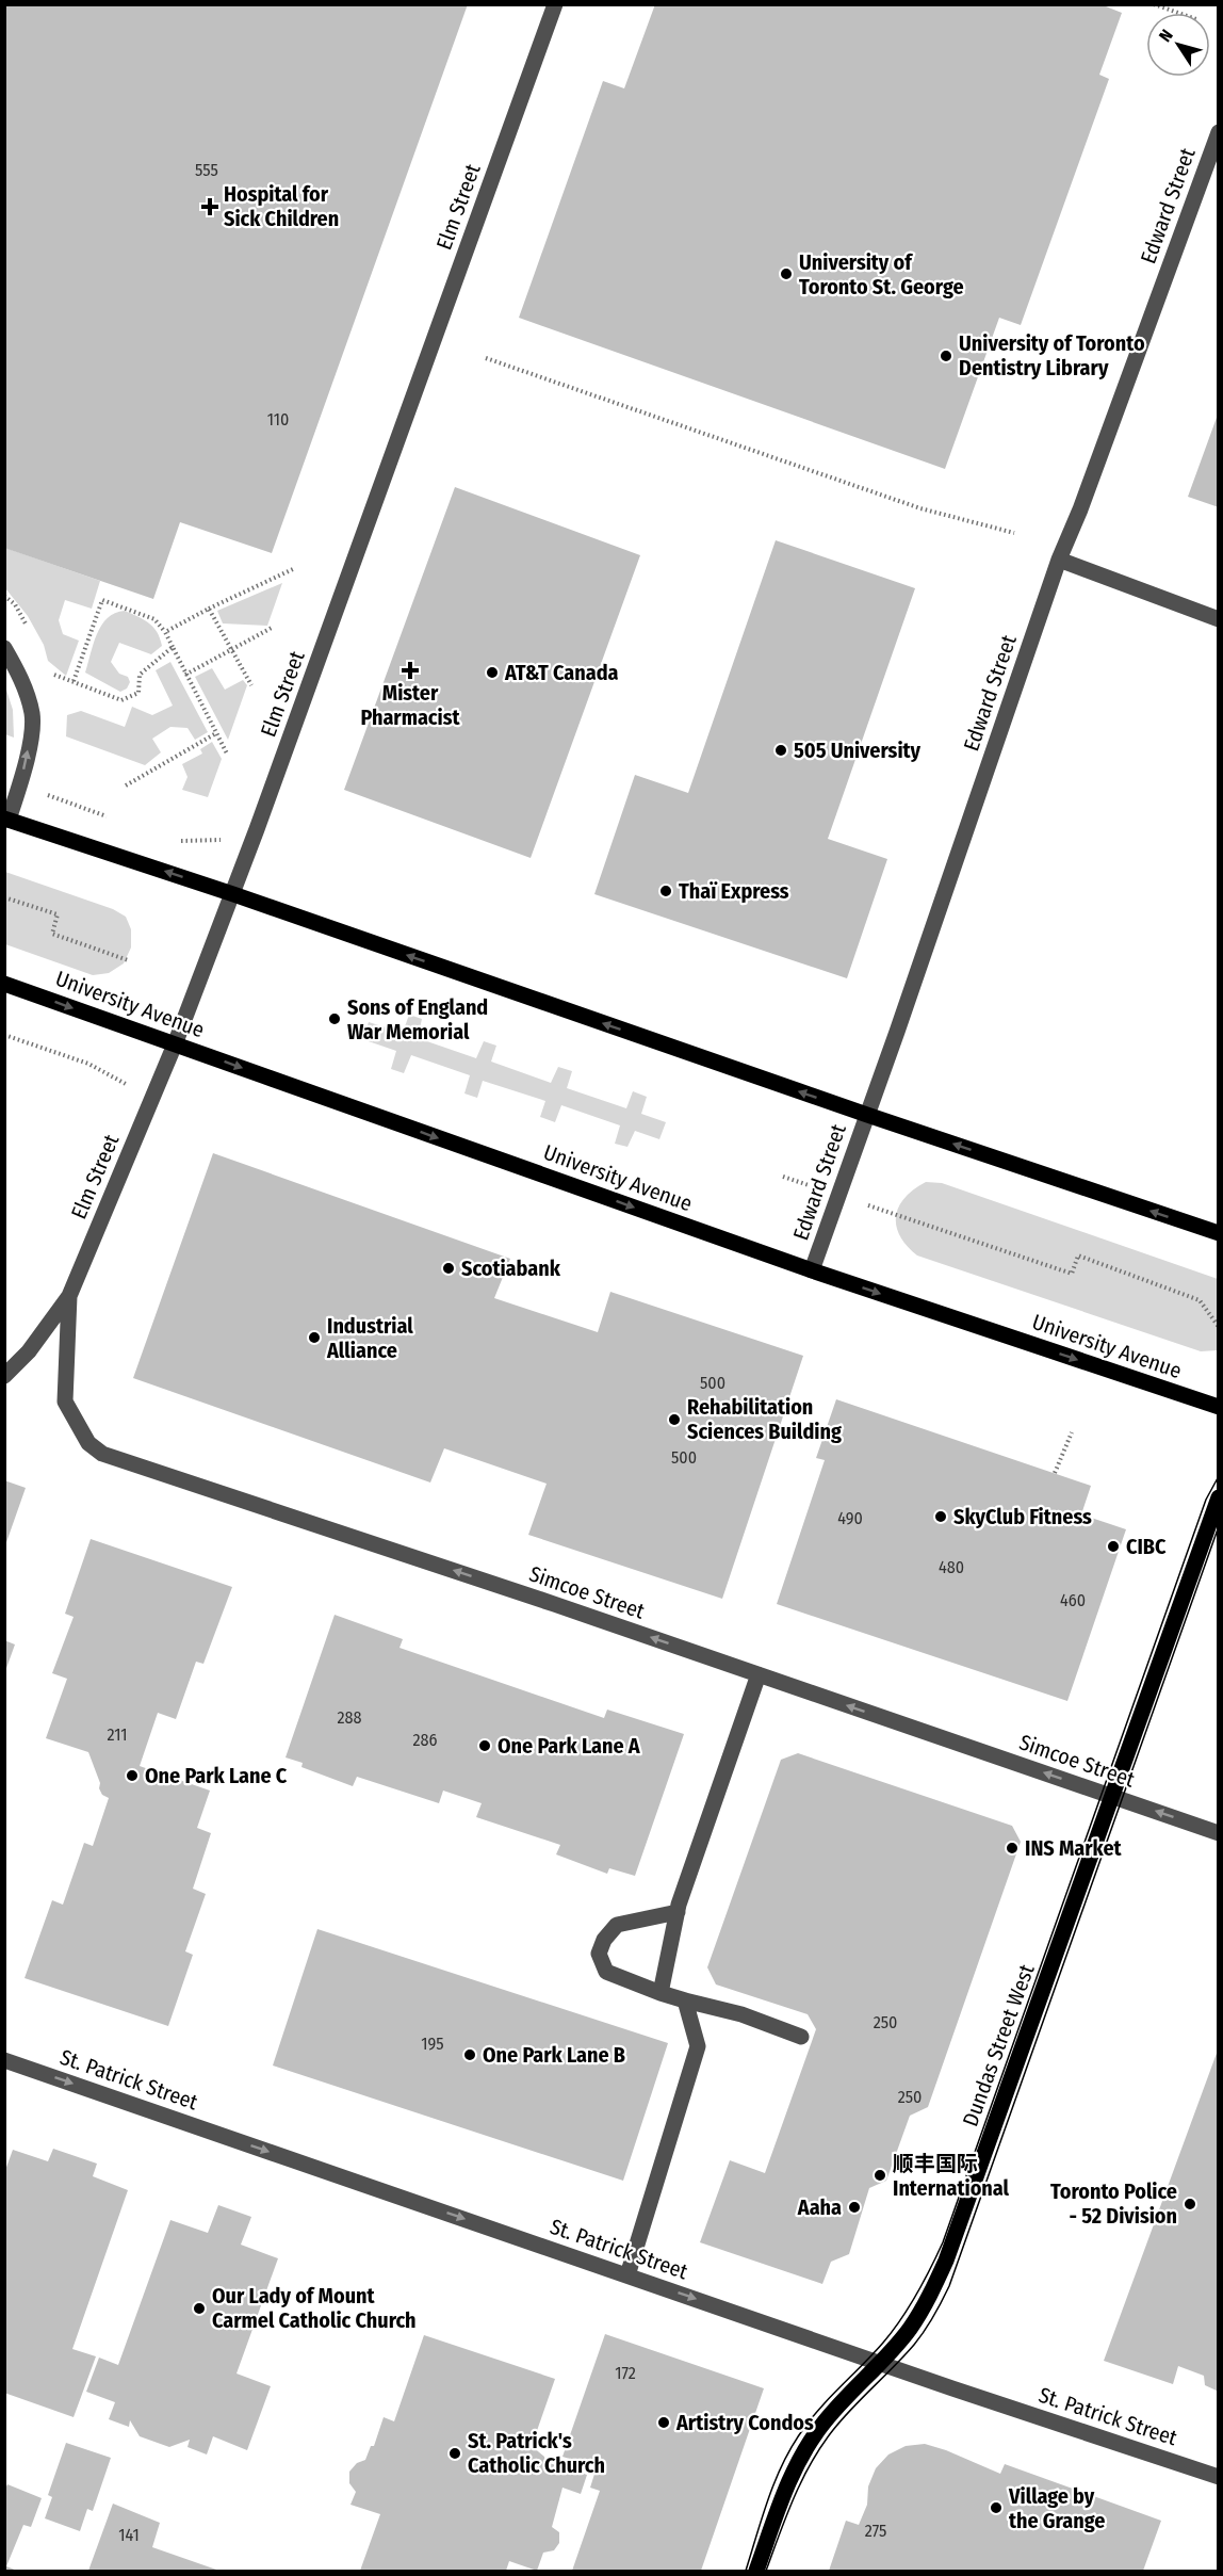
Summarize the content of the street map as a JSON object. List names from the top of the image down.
{
  "streets": {
    "main road": ["University Avenue", "Dundas Street West"],
    "street": [
      "Edward Street",
      "Elm Street",
      "Simcoe Street",
      "St. Patrick Street"
    ]
  },
  "crossings": [
    ["Edward Street", "University Avenue"],
    ["Elm Street", "University Avenue"],
    ["Elm Street", "Simcoe Street"],
    ["Simcoe Street", "Dundas Street West"],
    ["Dundas Street West", "St. Patrick Street"]
  ],
  "one_way": ["University Avenue", "Simcoe Street", "St. Patrick Street"],
  "places": {
    "health": ["Hospital for Sick Children", "Mister Pharmacist"],
    "other": [
      "University of Toronto St. George",
      "University of Toronto Dentistry Library",
      "AT&T Canada",
      "505 University",
      "Thaï Express",
      "Sons of England War Memorial",
      "Scotiabank",
      "Industrial Alliance",
      "Rehabilitation Sciences Building",
      "SkyClub Fitness",
      "CIBC",
      "One Park Lane A",
      "One Park Lane C",
      "INS Market",
      "One Park Lane B",
      "顺丰国际 International",
      "Toronto Police - 52 Division",
      "Aaha",
      "Our Lady of Mount Carmel Catholic Church",
      "Artistry Condos",
      "St. Patrick's Catholic Church",
      "Village by the Grange"
    ]
  },
  "house_numbers": [
    "555",
    "110",
    "500",
    "500",
    "490",
    "480",
    "460",
    "288",
    "211",
    "286",
    "250",
    "195",
    "250",
    "172",
    "275",
    "141"
  ],
  "north": "top left"
}
